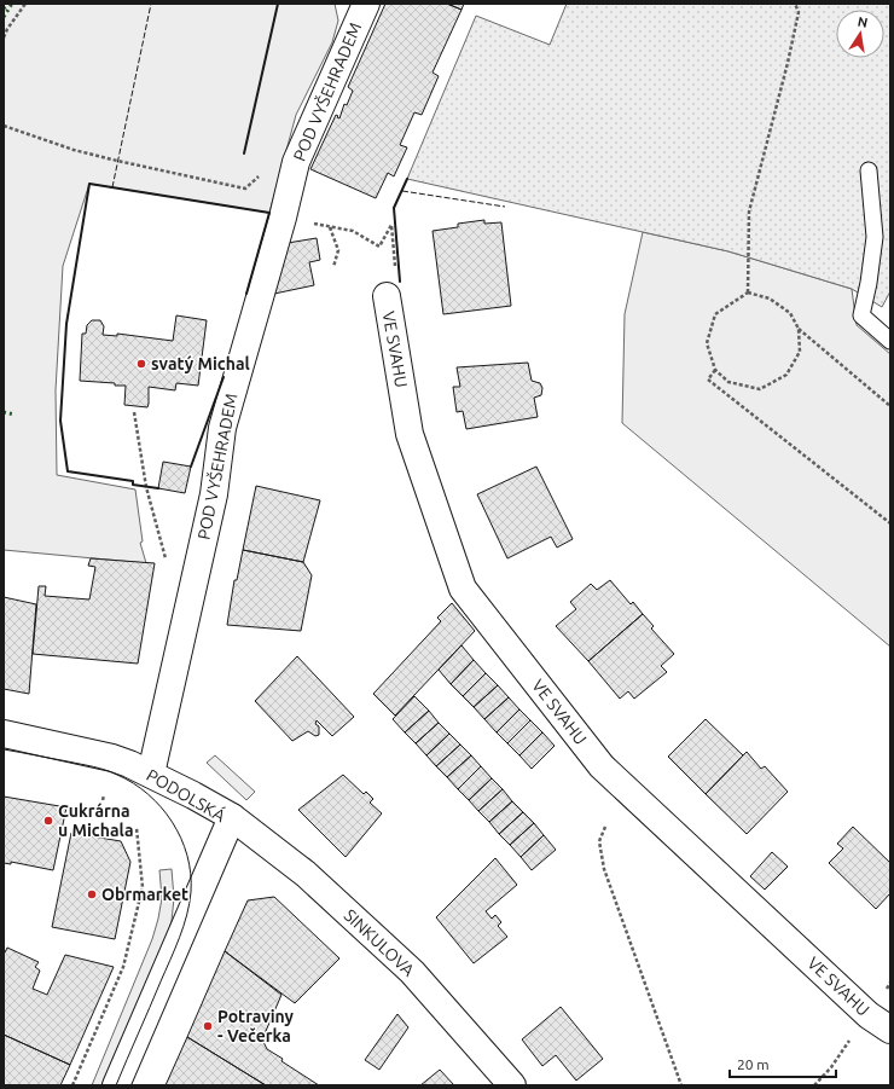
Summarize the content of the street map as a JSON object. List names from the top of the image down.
{
  "streets": {
    "street": [
      "POD VYŠEHRADEM",
      "VE SVAHU",
      "PODOLSKÁ",
      "SINKULOVA"
    ]
  },
  "crossings": [
    ["POD VYŠEHRADEM", "PODOLSKÁ"],
    ["PODOLSKÁ", "SINKULOVA"]
  ],
  "places": [
    "svatý Michal",
    "Cukrárna u Michala",
    "Obrmarket",
    "Potraviny - Večerka"
  ],
  "scale_bar": "20 m",
  "north": "top"
}
